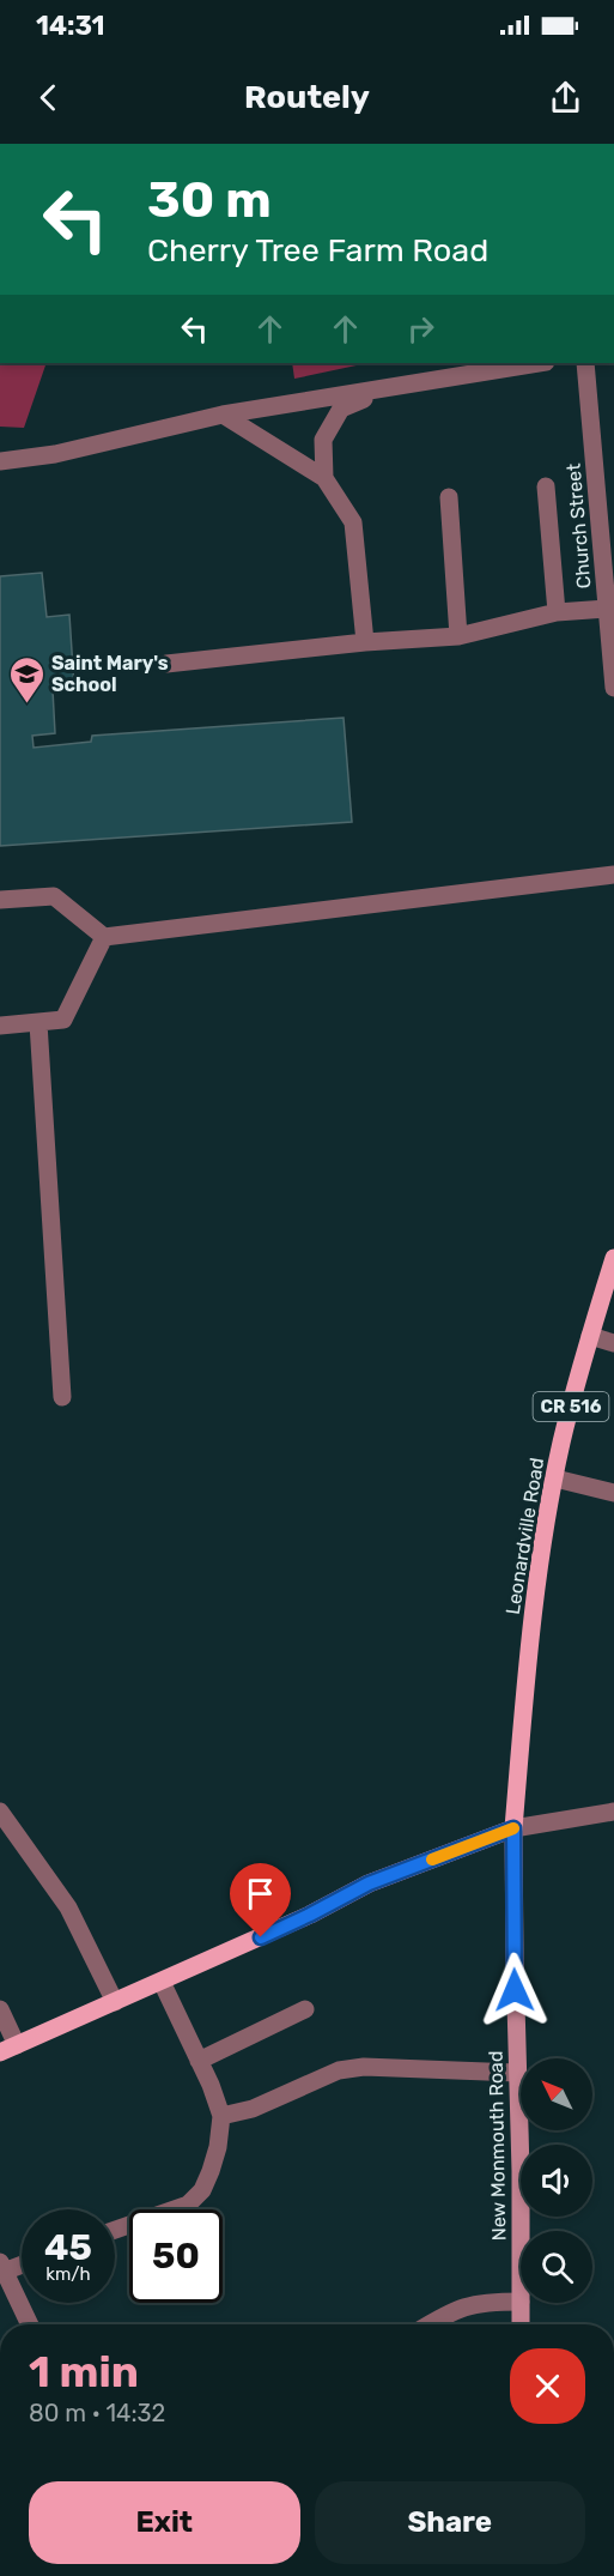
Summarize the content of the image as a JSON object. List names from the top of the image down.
{
  "streets": {
    "main road": ["CR 516", "Leonardville Road", "New Monmouth Road"],
    "street": ["Church Street"]
  },
  "crossings": [
    ["Leonardville Road", "New Monmouth Road"]
  ],
  "places": {
    "school or university": ["Saint Mary's School"]
  },
  "north": "top left",
  "page": {
    "status": "14:31",
    "header": "Routely",
    "turn": ["30 m", "Cherry Tree Farm Road"],
    "speed": "45 km/h",
    "limit": "50",
    "heading": ["1 min", "80 m · 14:32"],
    "buttons": ["Exit", "Share"]
  }
}
